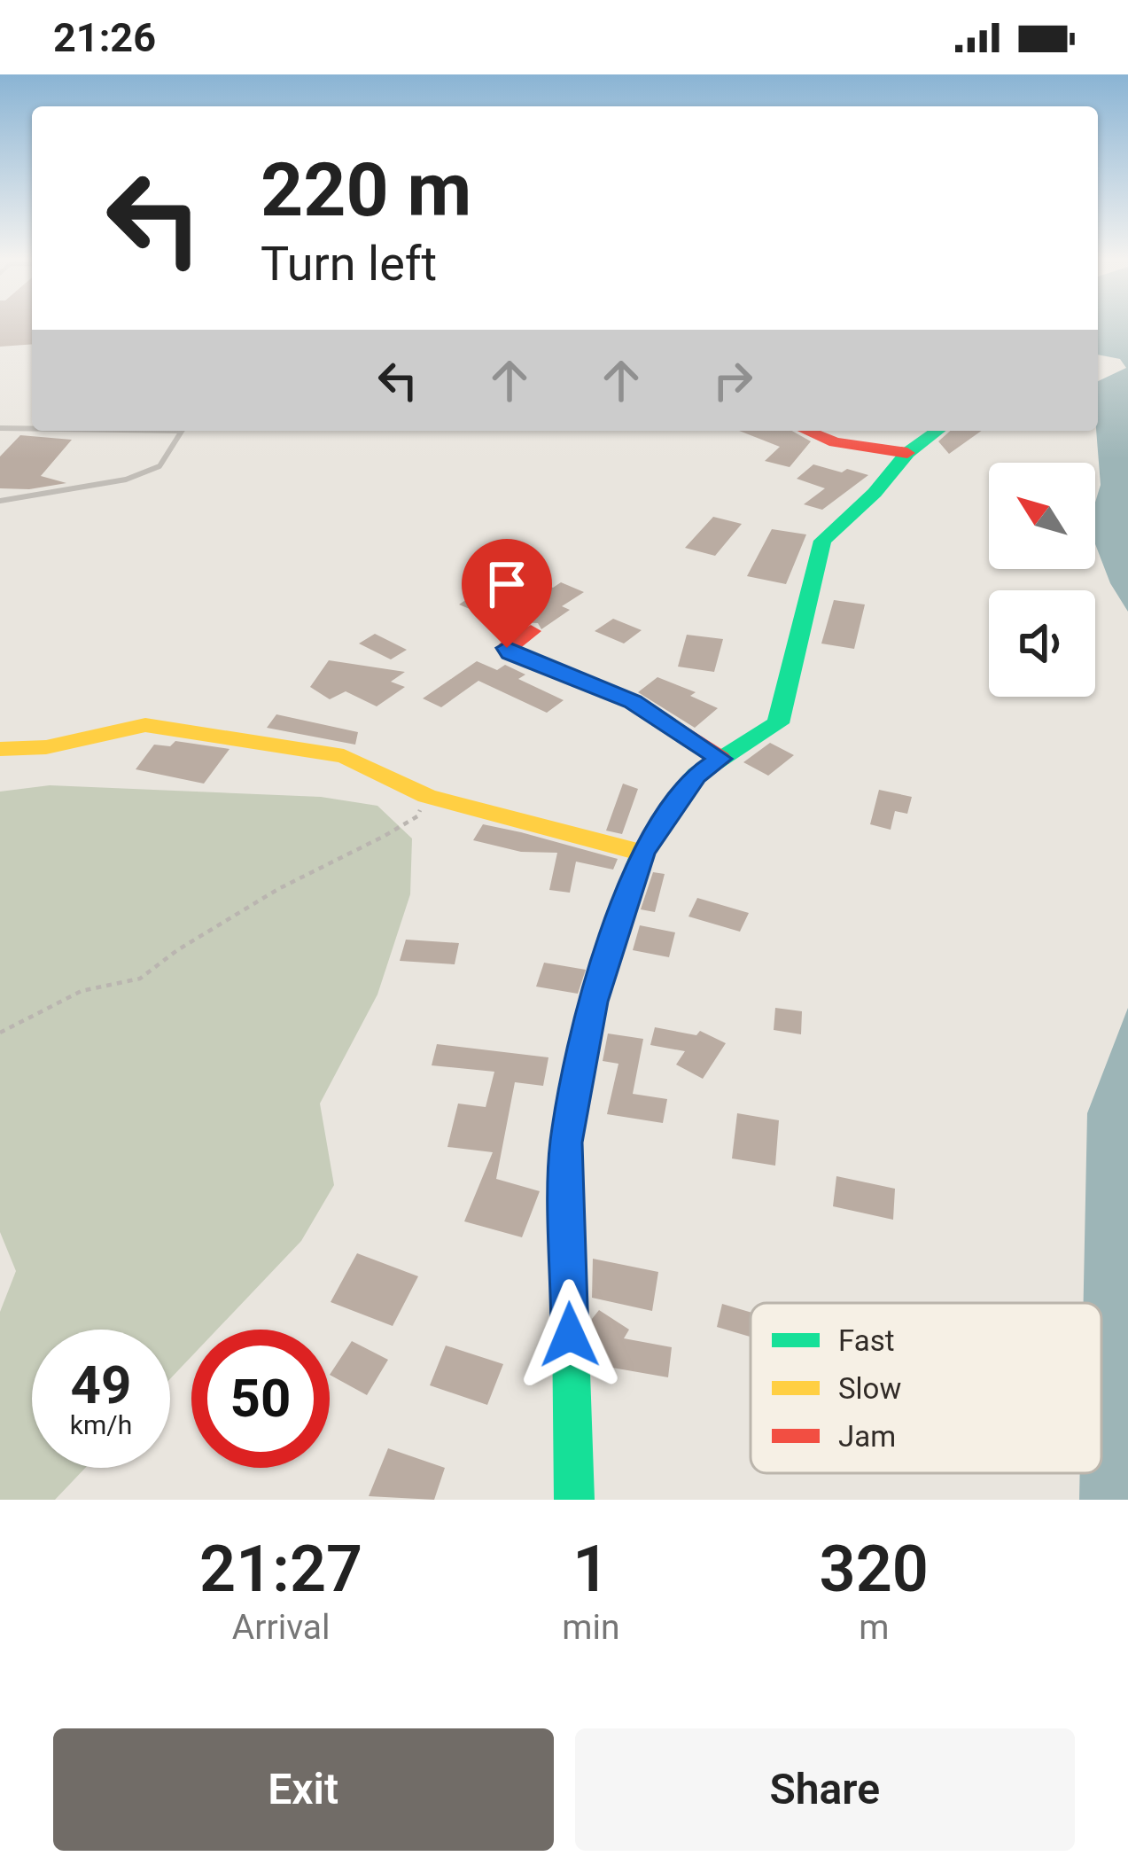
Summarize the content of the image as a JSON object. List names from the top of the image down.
{
  "legend": ["Fast", "Slow", "Jam"],
  "north": "top left",
  "page": {
    "status": "21:26",
    "turn": ["220 m", "Turn left"],
    "speed": "49 km/h",
    "limit": "50",
    "eta": [
      "21:27",
      "Arrival",
      "1",
      "min",
      "320",
      "m"
    ],
    "buttons": ["Exit", "Share"]
  }
}
